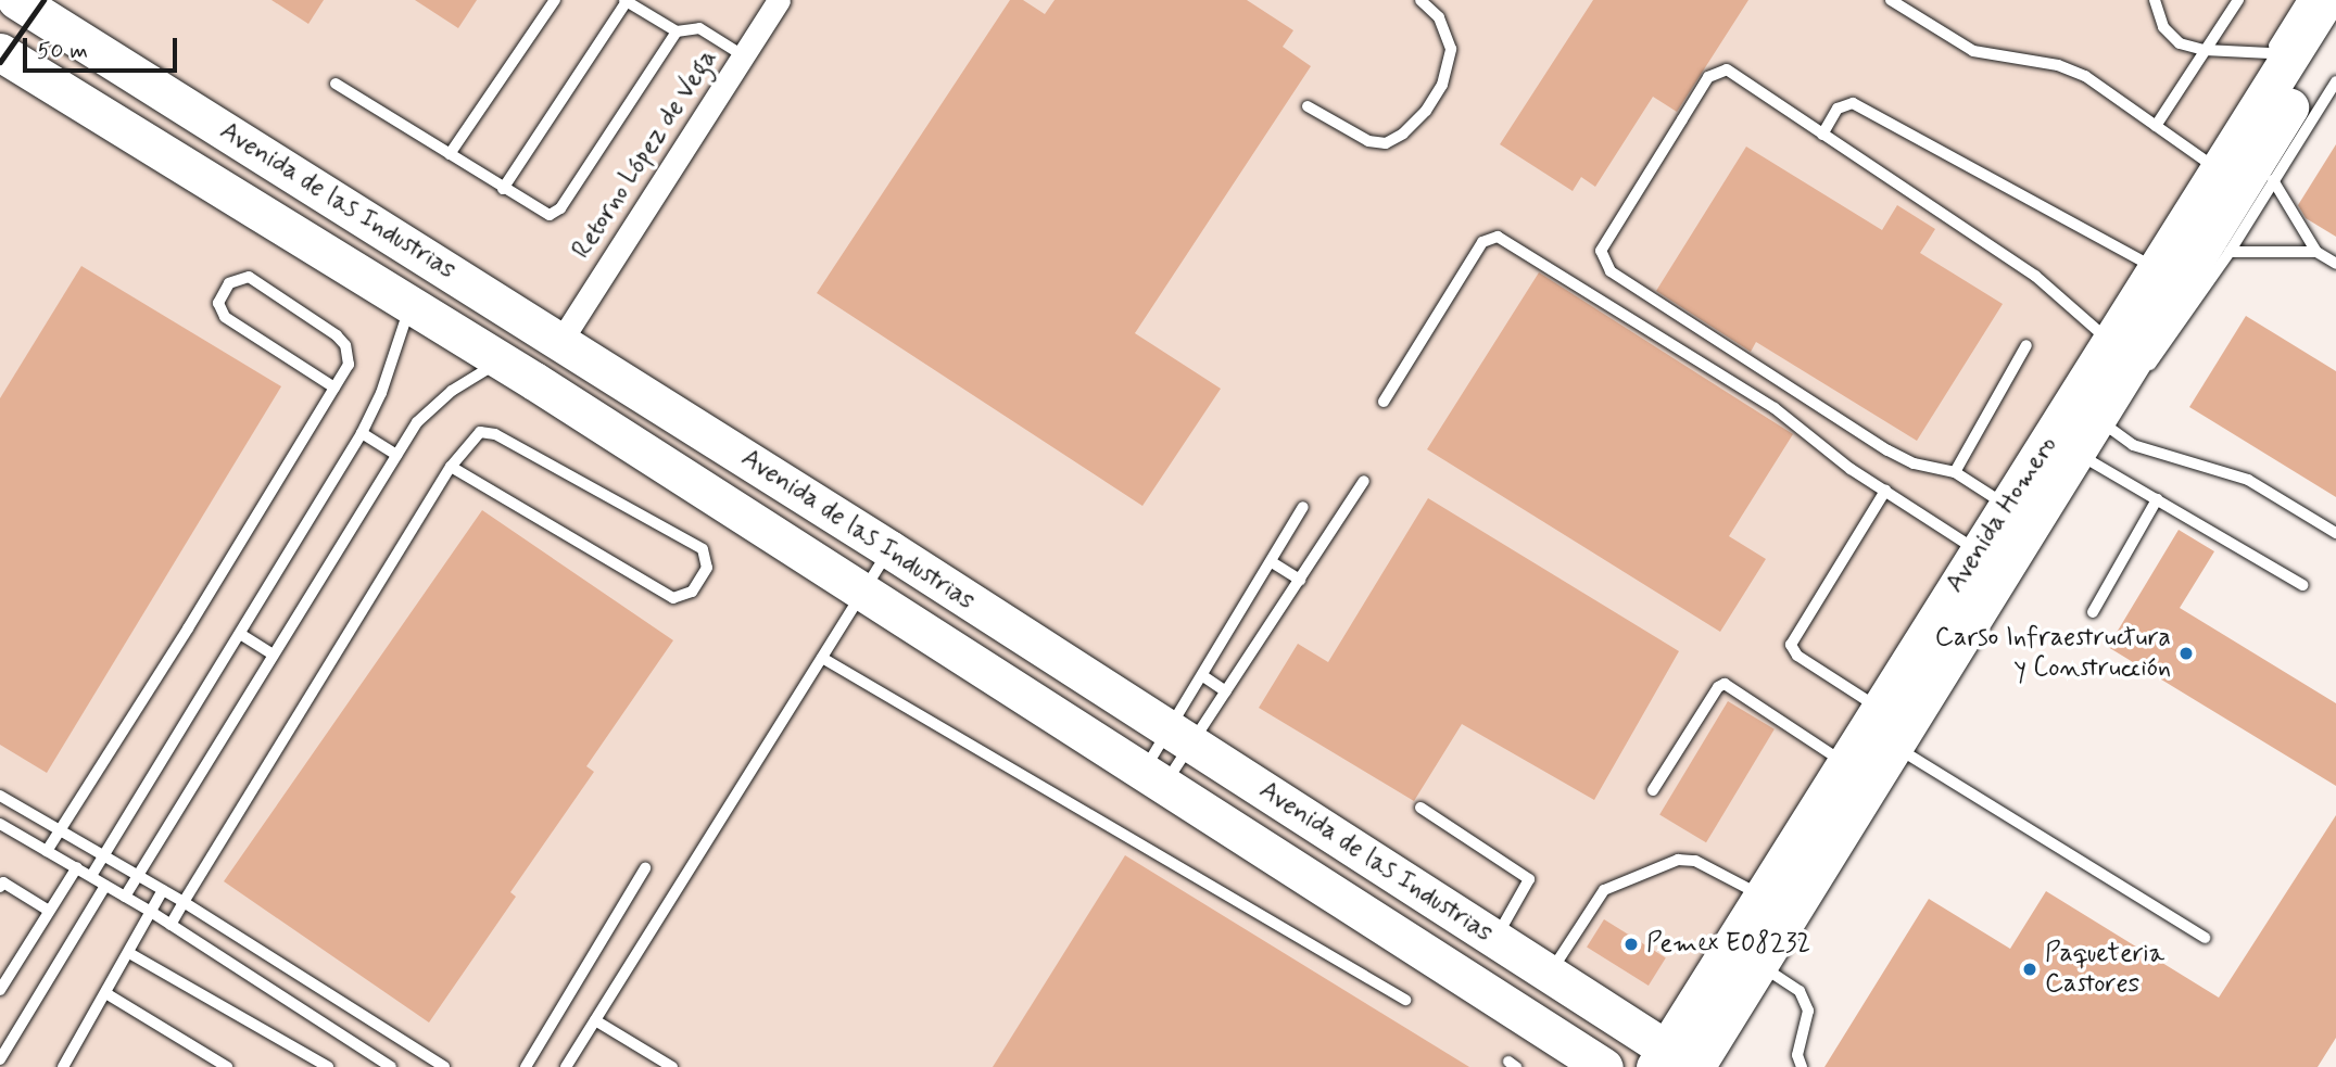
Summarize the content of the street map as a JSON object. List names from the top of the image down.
{
  "streets": {
    "main road": ["Avenida de las Industrias", "Avenida Homero"],
    "street": ["Retorno López de Vega"]
  },
  "crossings": [
    ["Retorno López de Vega", "Avenida de las Industrias"],
    ["Avenida de las Industrias", "Avenida Homero"]
  ],
  "places": ["Carso Infraestructura y Construcción", "Pemex E08232", "Paqueteria Castores"],
  "scale_bar": "50 m"
}
